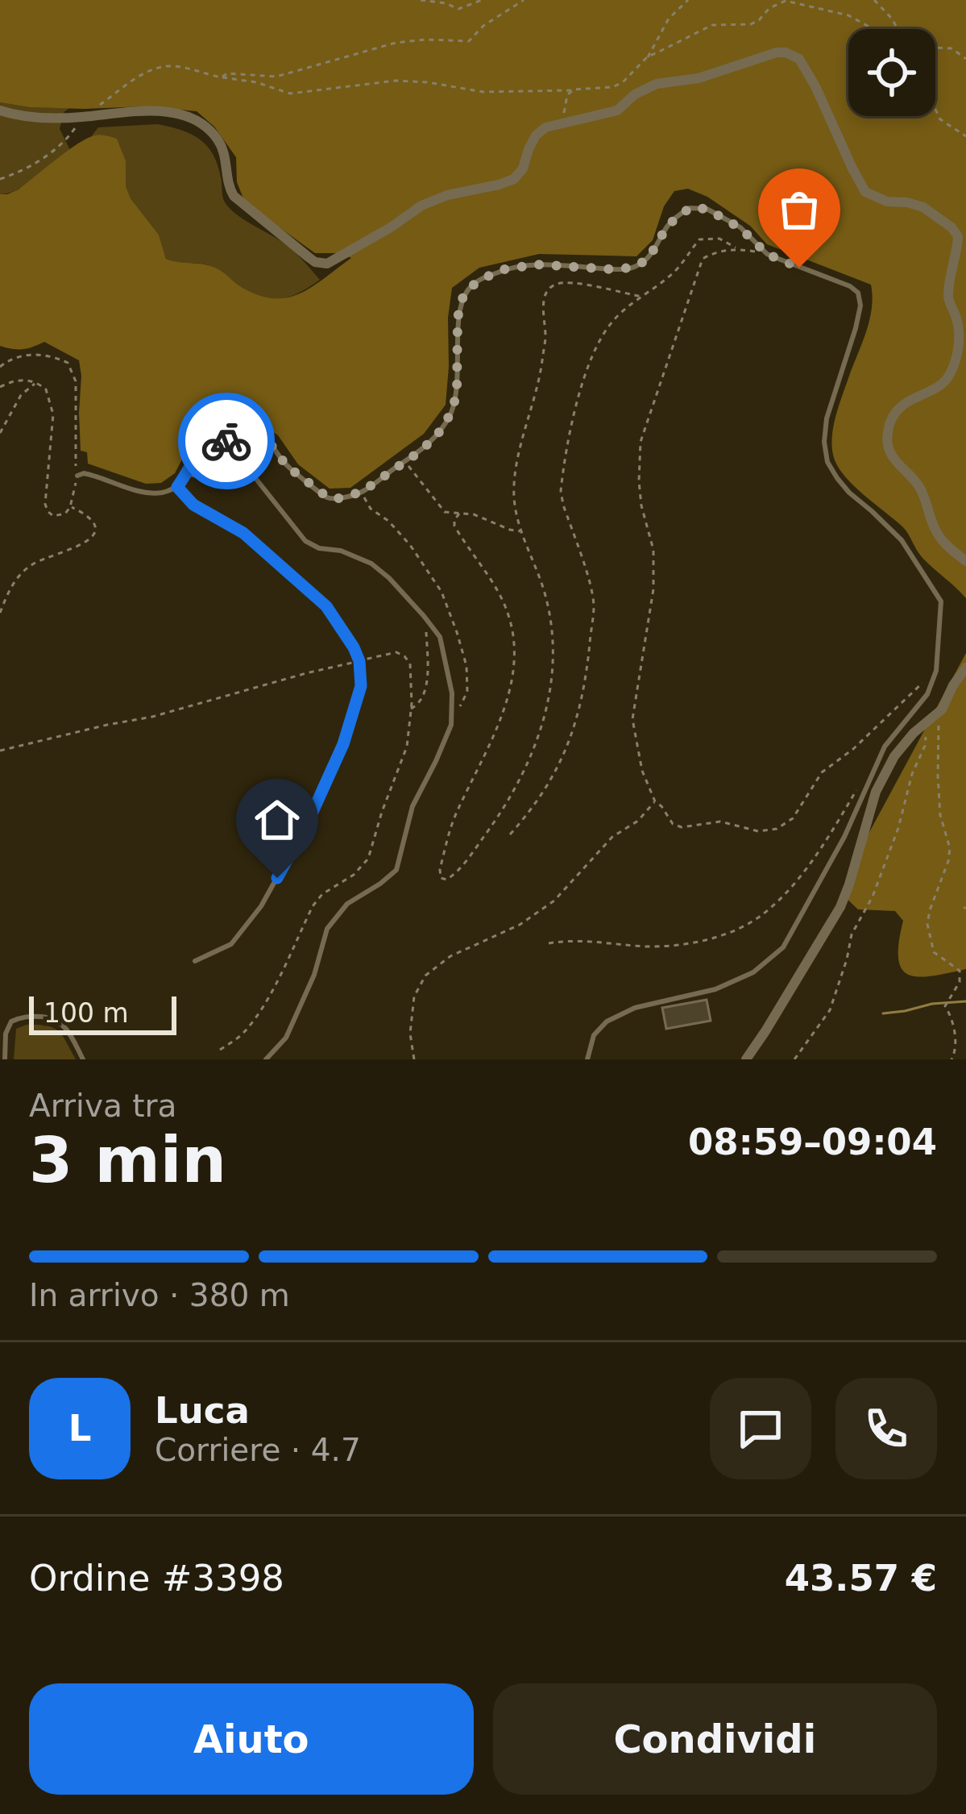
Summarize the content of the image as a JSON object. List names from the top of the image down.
{
  "scale_bar": "100 m",
  "page": {
    "scale": "100 m",
    "heading": ["3 min", "Arriva tra", "08:59–09:04"],
    "panel": [
      "Luca",
      "Corriere · 4.7",
      "Ordine #3398",
      "43.57 €"
    ],
    "bar": "In arrivo · 380 m",
    "round": "L",
    "buttons": ["Aiuto", "Condividi"]
  }
}
